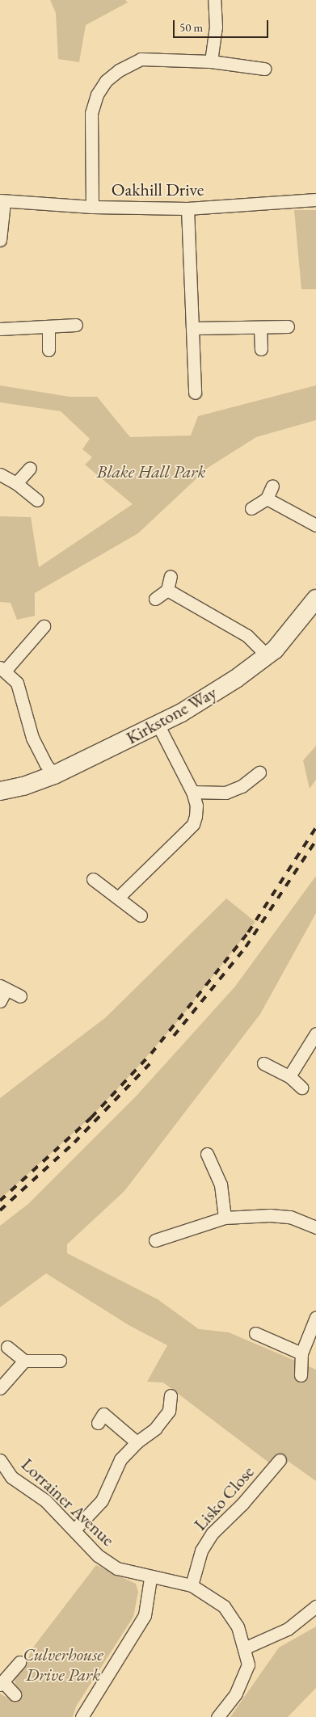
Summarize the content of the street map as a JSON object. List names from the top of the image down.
{
  "streets": {
    "street": [
      "Oakhill Drive",
      "Kirkstone Way",
      "Lisko Close",
      "Lorrainer Avenue"
    ]
  },
  "crossings": [
    ["Lisko Close", "Lorrainer Avenue"]
  ],
  "parks": ["Blake Hall Park", "Culverhouse Drive Park"],
  "scale_bar": "50 m"
}
